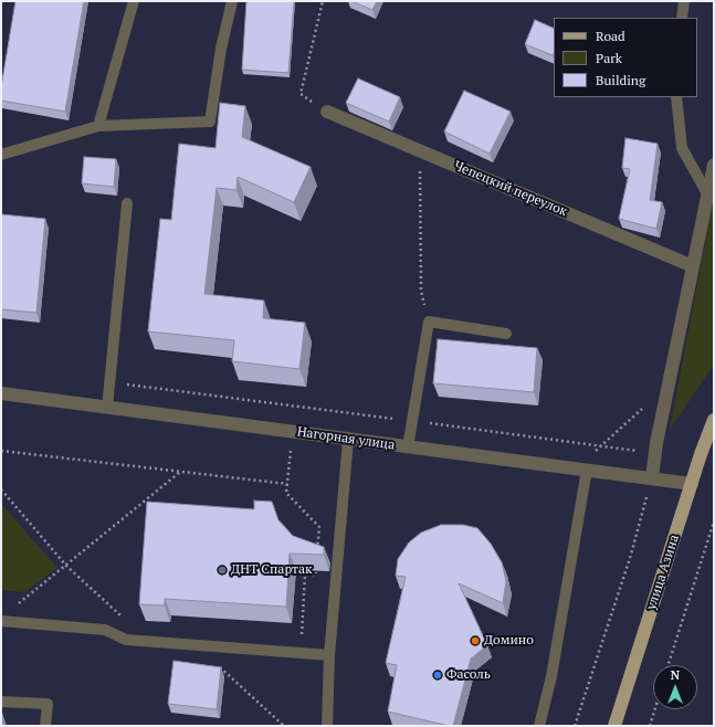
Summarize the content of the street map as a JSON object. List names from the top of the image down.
{
  "streets": {
    "main road": ["улица Азина"],
    "street": ["Чепецкий переулок", "Нагорная улица"]
  },
  "crossings": [
    ["Нагорная улица", "улица Азина"]
  ],
  "places": ["ДНТ Спартак", "Домино", "Фасоль"],
  "legend": ["Road", "Park", "Building"],
  "north": "top"
}
